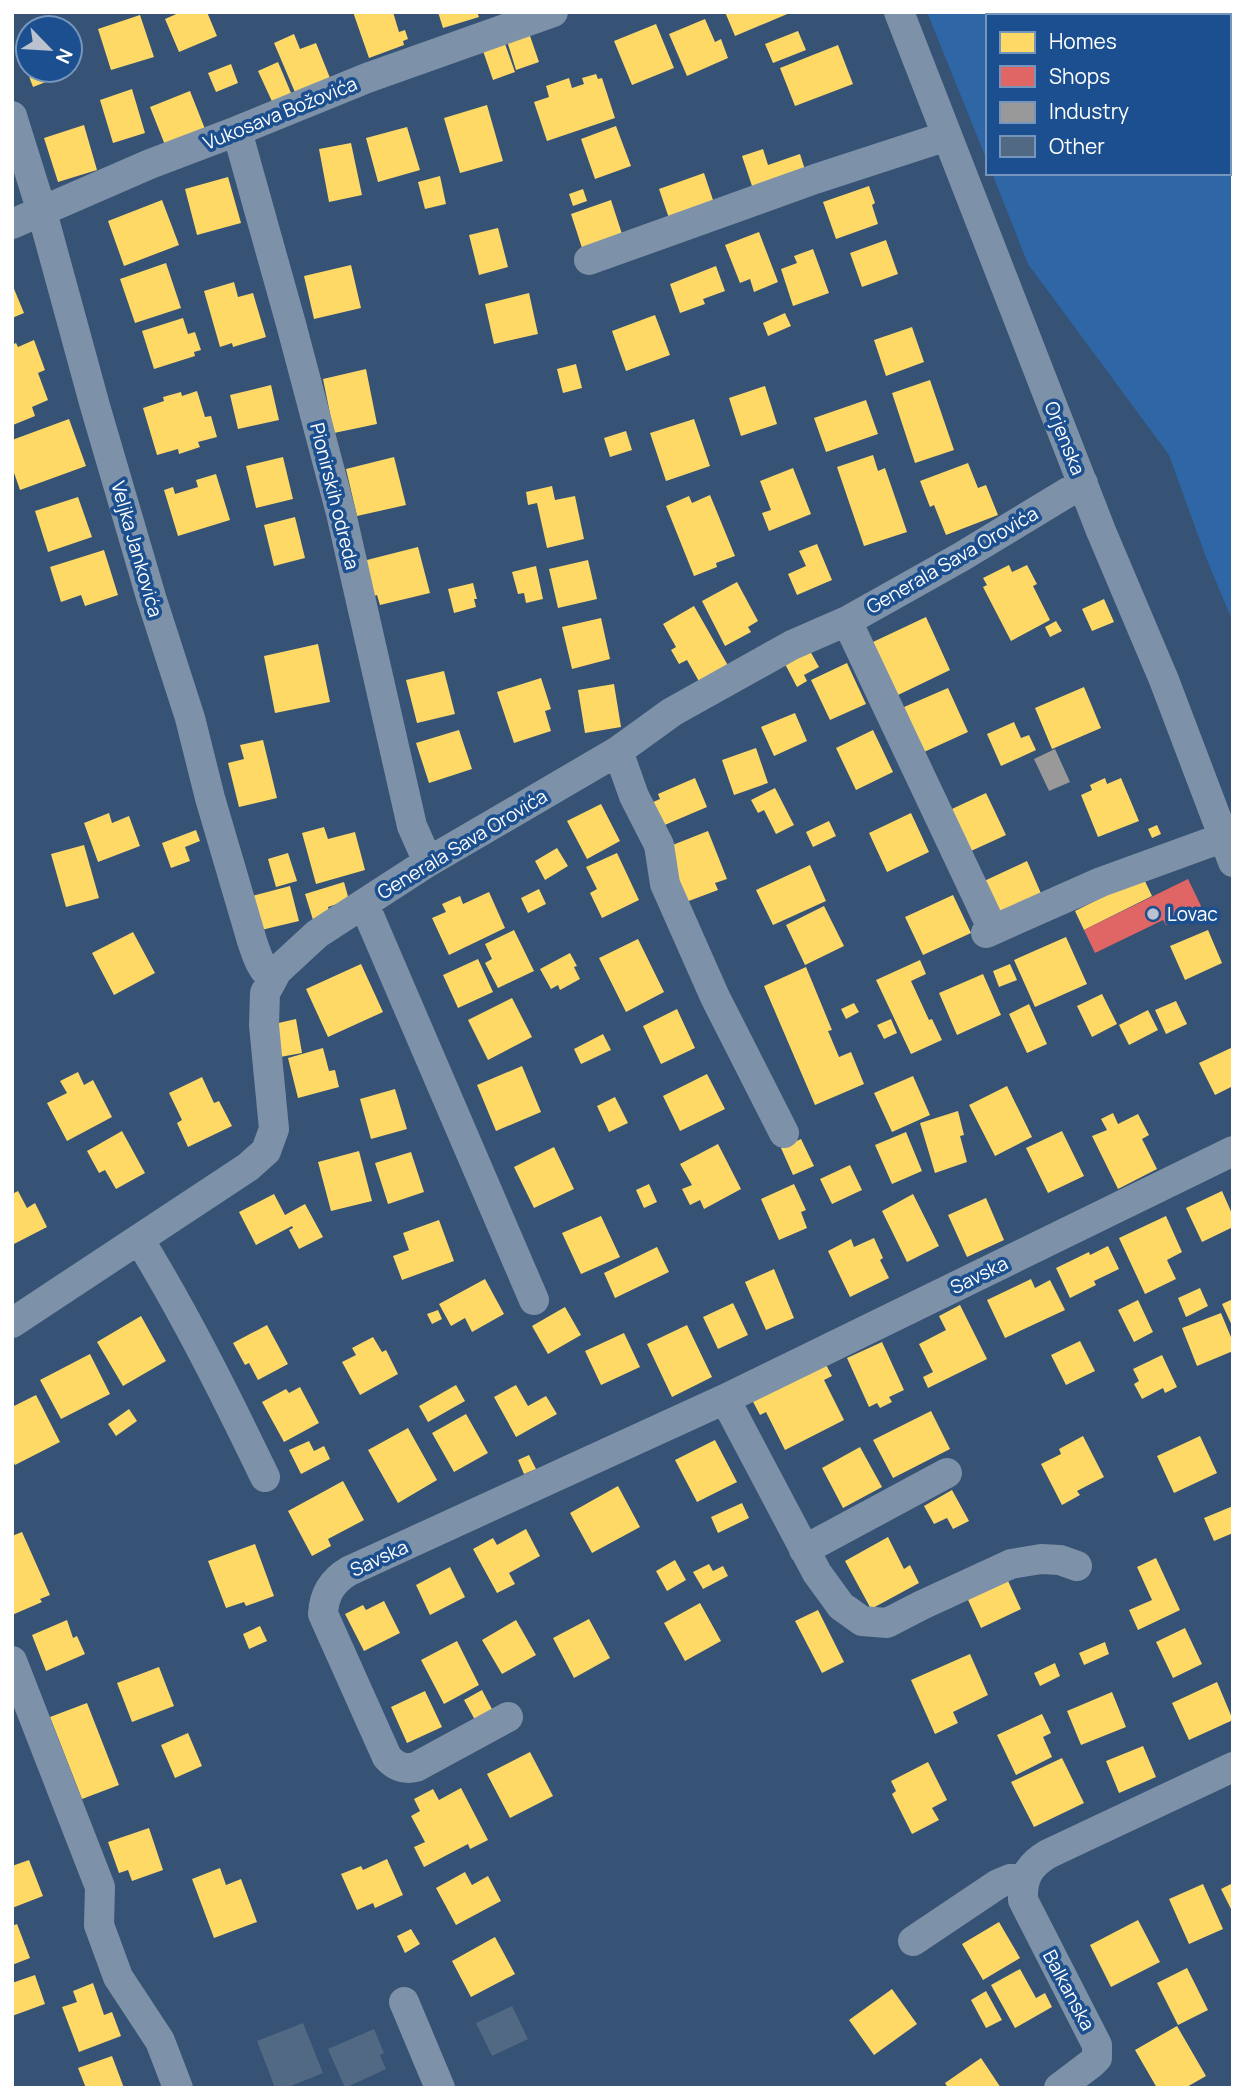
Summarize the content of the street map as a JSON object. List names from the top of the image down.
{
  "streets": {
    "street": [
      "Vukosava Božovića",
      "Orjenska",
      "Pionirskih odreda",
      "Veljka Jankovića",
      "Generala Sava Orovića",
      "Savska",
      "Balkanska"
    ]
  },
  "crossings": [
    ["Vukosava Božovića", "Pionirskih odreda"],
    ["Vukosava Božovića", "Veljka Jankovića"],
    ["Orjenska", "Generala Sava Orovića"],
    ["Pionirskih odreda", "Generala Sava Orovića"],
    ["Veljka Jankovića", "Generala Sava Orovića"]
  ],
  "places": ["Lovac"],
  "legend": [
    "Homes",
    "Shops",
    "Industry",
    "Other"
  ],
  "north": "bottom right"
}
